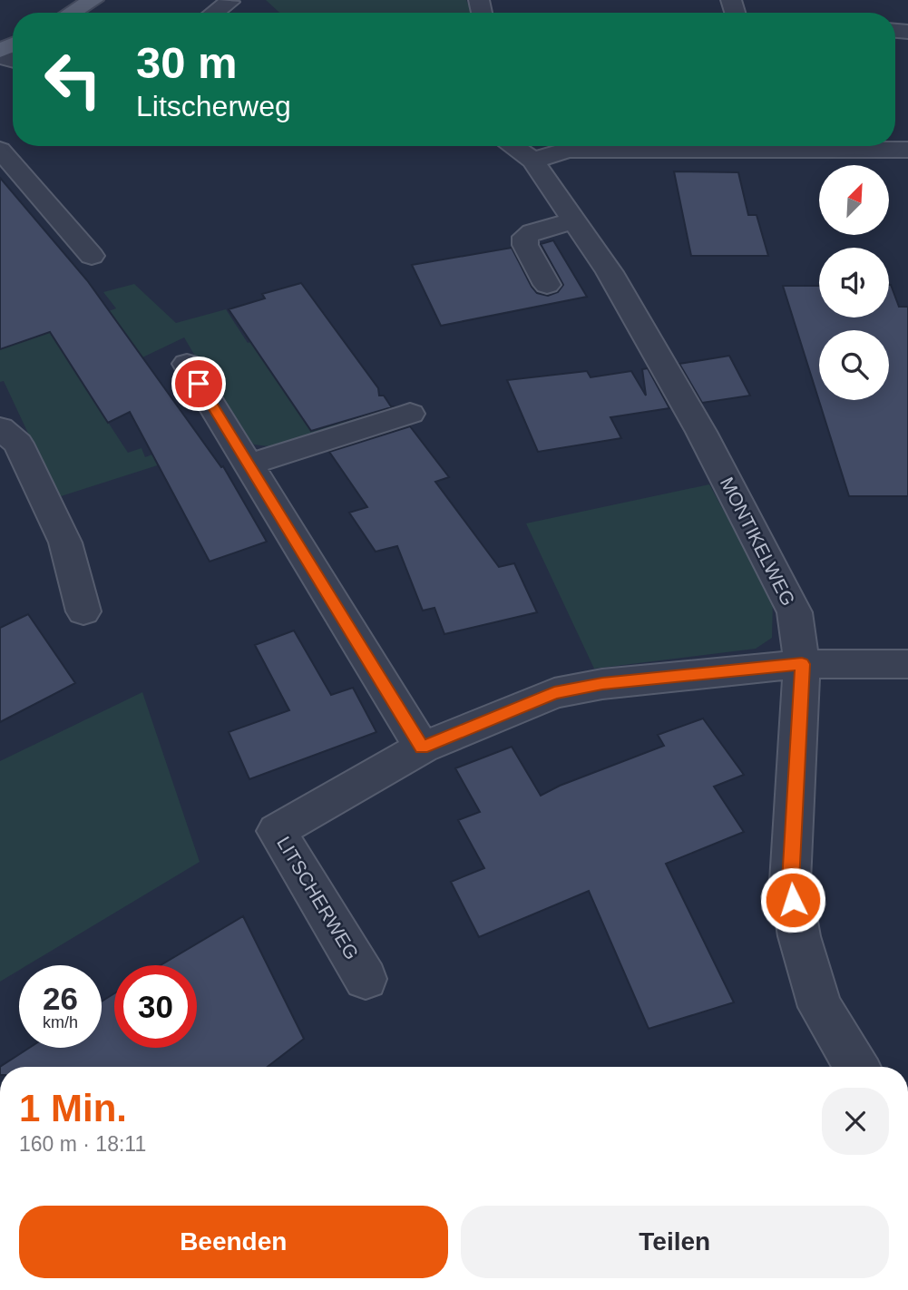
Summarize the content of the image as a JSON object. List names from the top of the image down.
{
  "streets": {
    "street": ["MONTIKELWEG", "LITSCHERWEG"]
  },
  "crossings": [
    ["MONTIKELWEG", "LITSCHERWEG"]
  ],
  "north": "top right",
  "page": {
    "turn": ["30 m", "Litscherweg"],
    "speed": "26 km/h",
    "limit": "30",
    "heading": ["1 Min.", "160 m · 18:11"],
    "buttons": ["Beenden", "Teilen"]
  }
}
